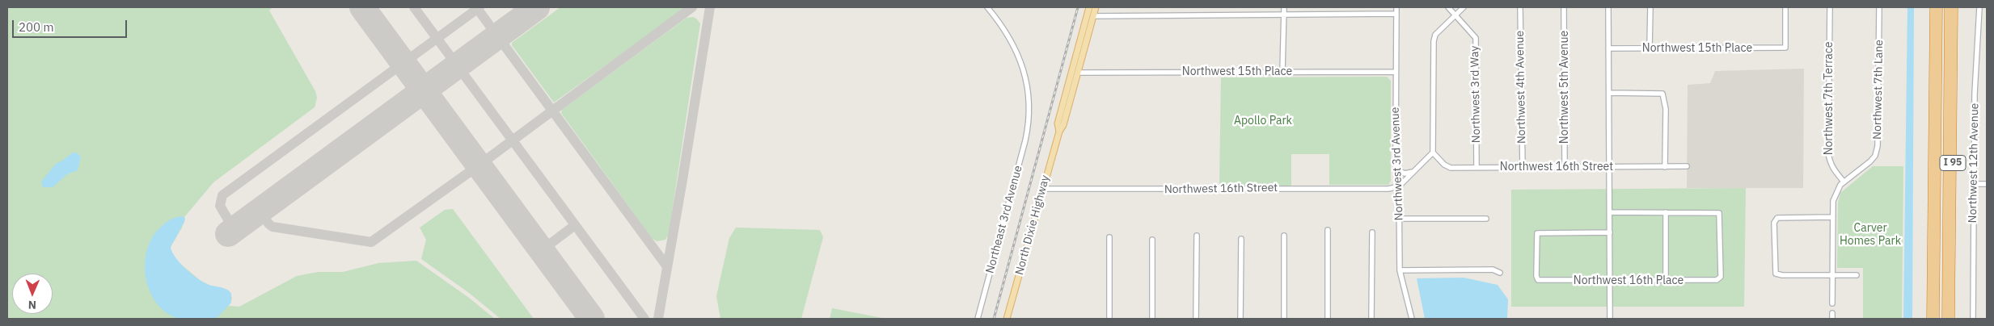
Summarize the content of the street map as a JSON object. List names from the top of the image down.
{
  "streets": {
    "highway": ["I 95"],
    "main road": ["North Dixie Highway"],
    "street": [
      "Northwest 15th Place",
      "Northwest 4th Avenue",
      "Northwest 5th Avenue",
      "Northwest 7th Lane",
      "Northwest 3rd Way",
      "Northwest 7th Terrace",
      "Northwest 12th Avenue",
      "Northwest 3rd Avenue",
      "Northwest 16th Street",
      "Northeast 3rd Avenue",
      "Northwest 16th Place"
    ]
  },
  "crossings": [
    ["Northwest 15th Place", "Northwest 3rd Avenue"],
    ["Northwest 15th Place", "North Dixie Highway"],
    ["Northwest 4th Avenue", "Northwest 16th Street"],
    ["Northwest 5th Avenue", "Northwest 16th Street"],
    ["Northwest 7th Lane", "Northwest 7th Terrace"],
    ["Northwest 3rd Way", "Northwest 16th Street"],
    ["Northwest 3rd Avenue", "Northwest 16th Street"],
    ["Northwest 16th Street", "North Dixie Highway"]
  ],
  "parks": ["Apollo Park", "Carver Homes Park"],
  "scale_bar": "200 m",
  "north": "bottom"
}
